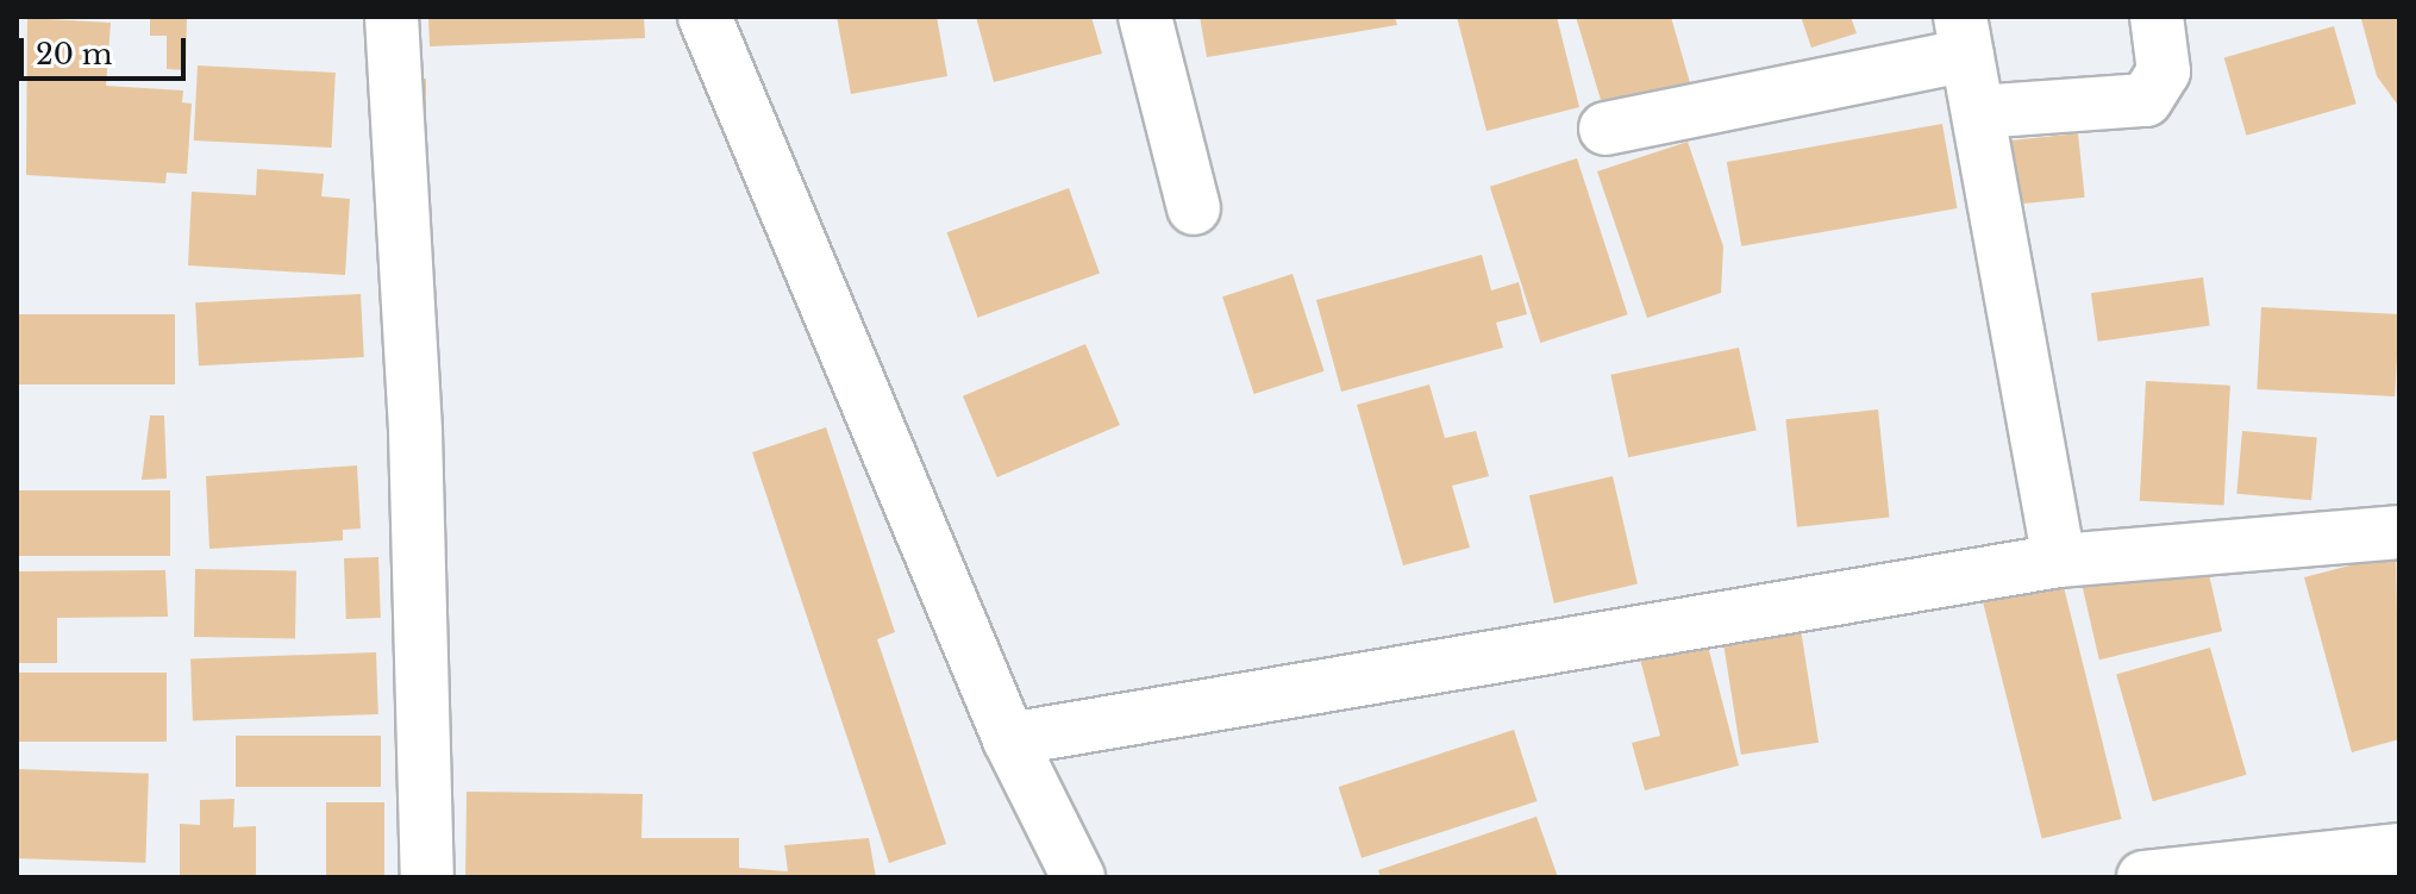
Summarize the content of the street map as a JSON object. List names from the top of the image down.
{
  "scale_bar": "20 m"
}
